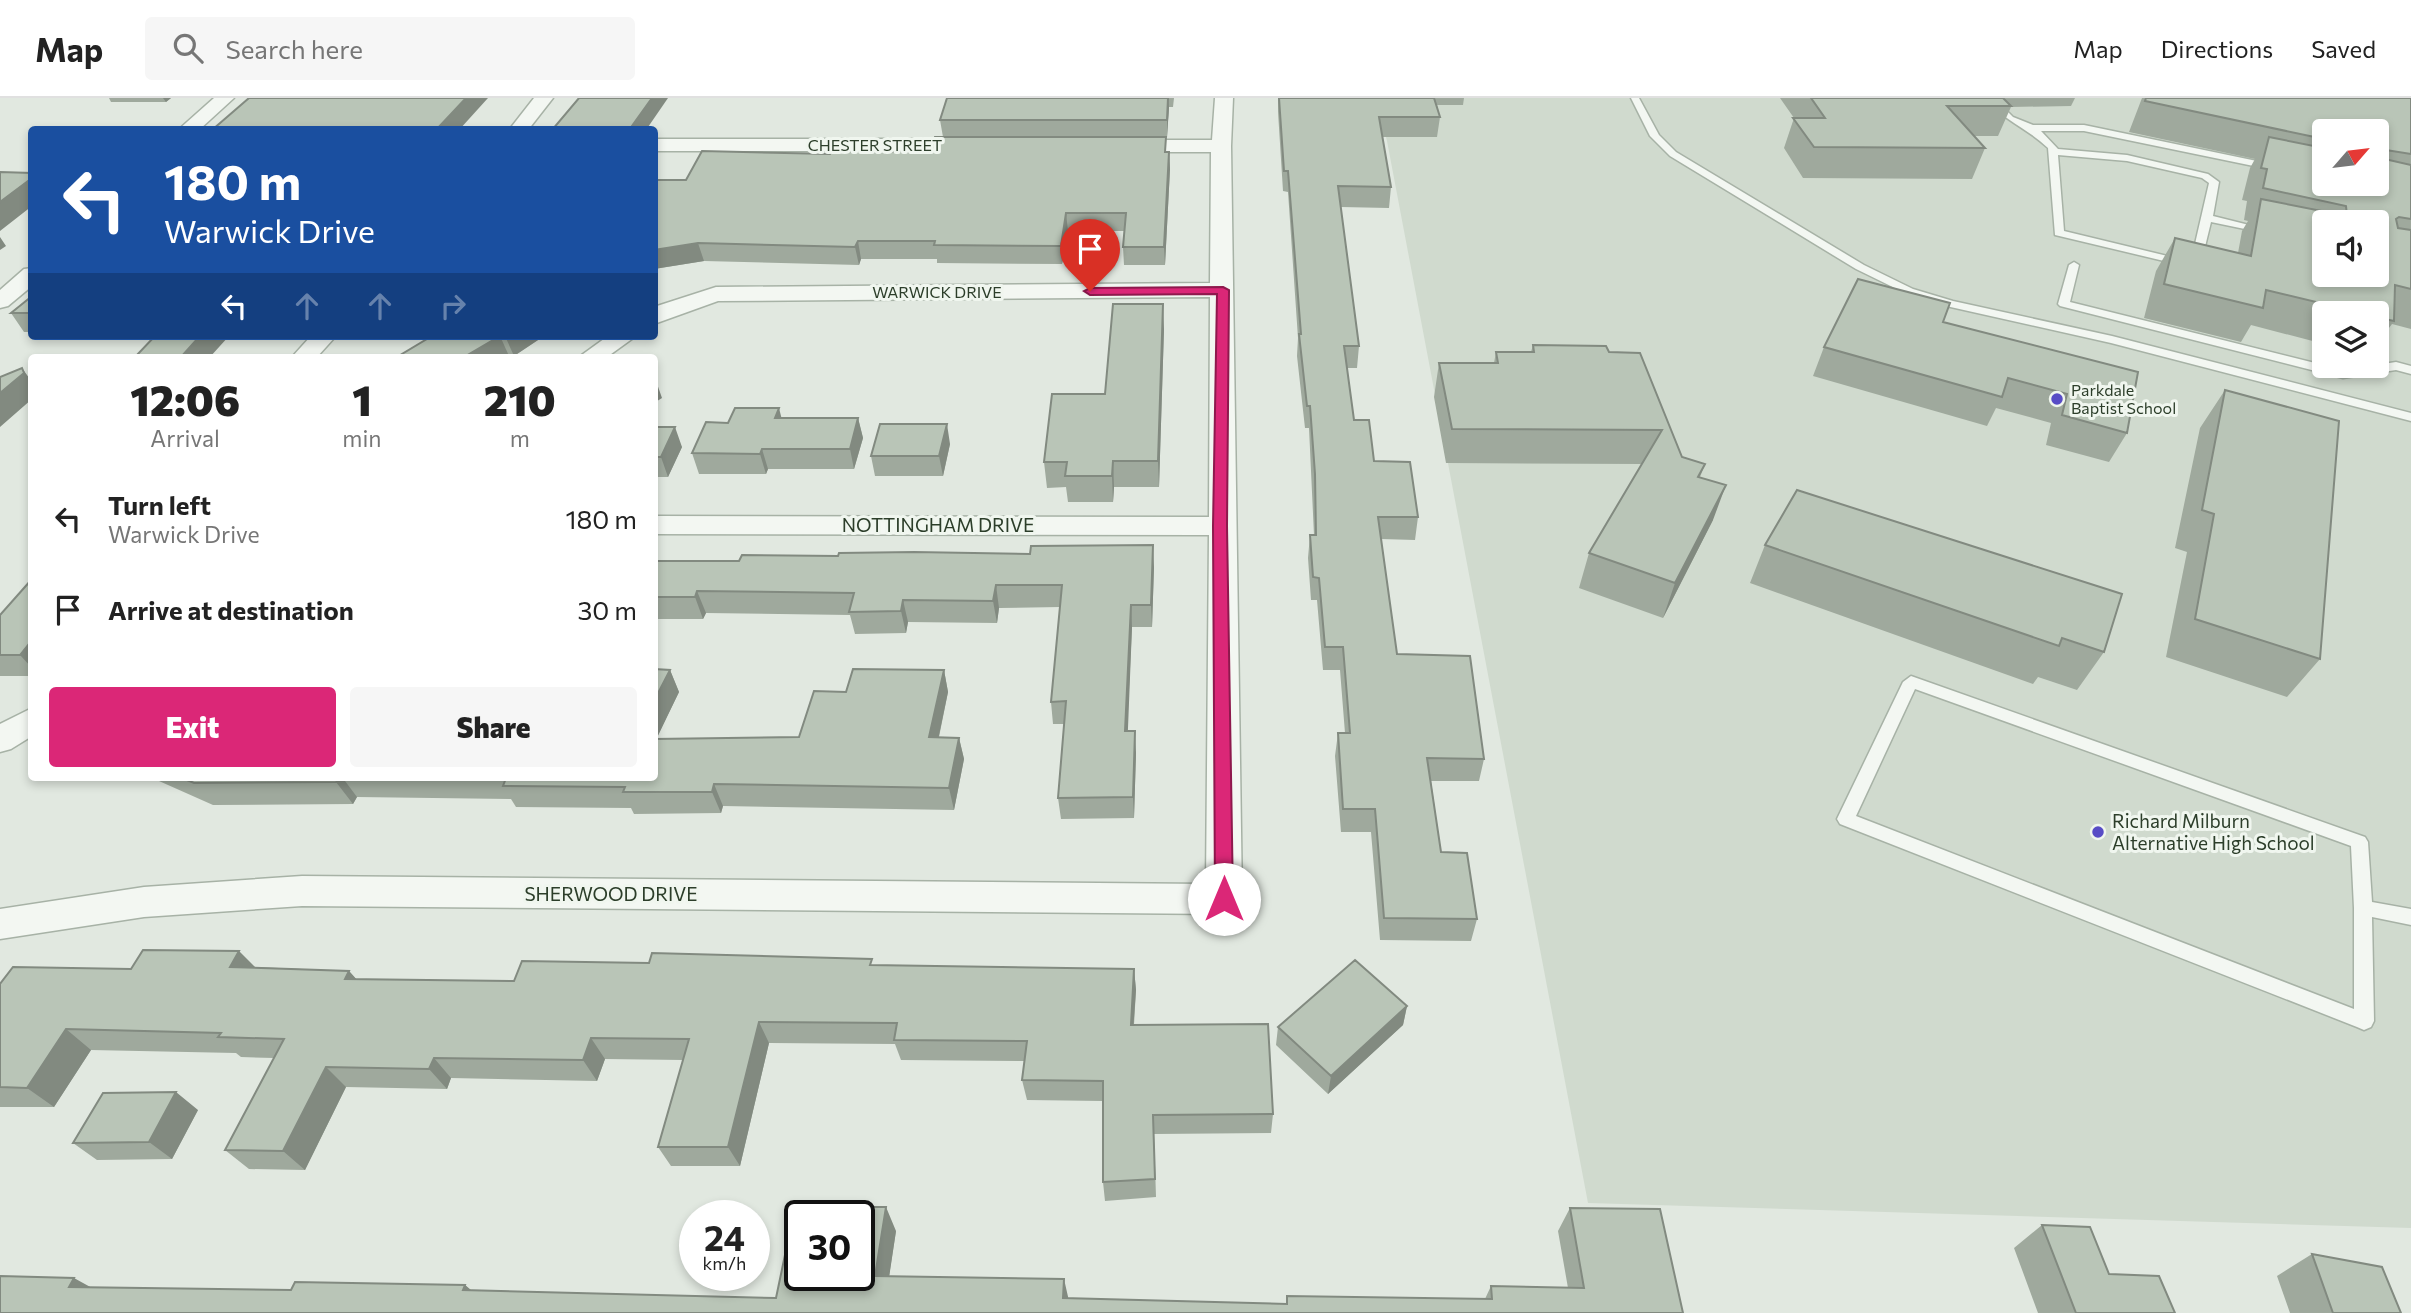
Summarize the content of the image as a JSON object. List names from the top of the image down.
{
  "streets": {
    "street": [
      "CHESTER STREET",
      "WARWICK DRIVE",
      "NOTTINGHAM DRIVE",
      "SHERWOOD DRIVE"
    ]
  },
  "crossings": [
    ["NOTTINGHAM DRIVE", "SHERWOOD DRIVE"]
  ],
  "places": ["Parkdale Baptist School", "Richard Milburn Alternative High School"],
  "north": "top right",
  "page": {
    "header": "Map",
    "search": "Search here",
    "nav": ["Map", "Directions", "Saved"],
    "turn": ["180 m", "Warwick Drive"],
    "eta": [
      "12:06",
      "Arrival",
      "1",
      "min",
      "210",
      "m"
    ],
    "list": [
      {
        "name": "Turn left",
        "note": "Warwick Drive",
        "value": "180 m"
      },
      {
        "name": "Arrive at destination",
        "value": "30 m"
      }
    ],
    "buttons": ["Exit", "Share"],
    "speed": "24 km/h",
    "limit": "30"
  }
}
